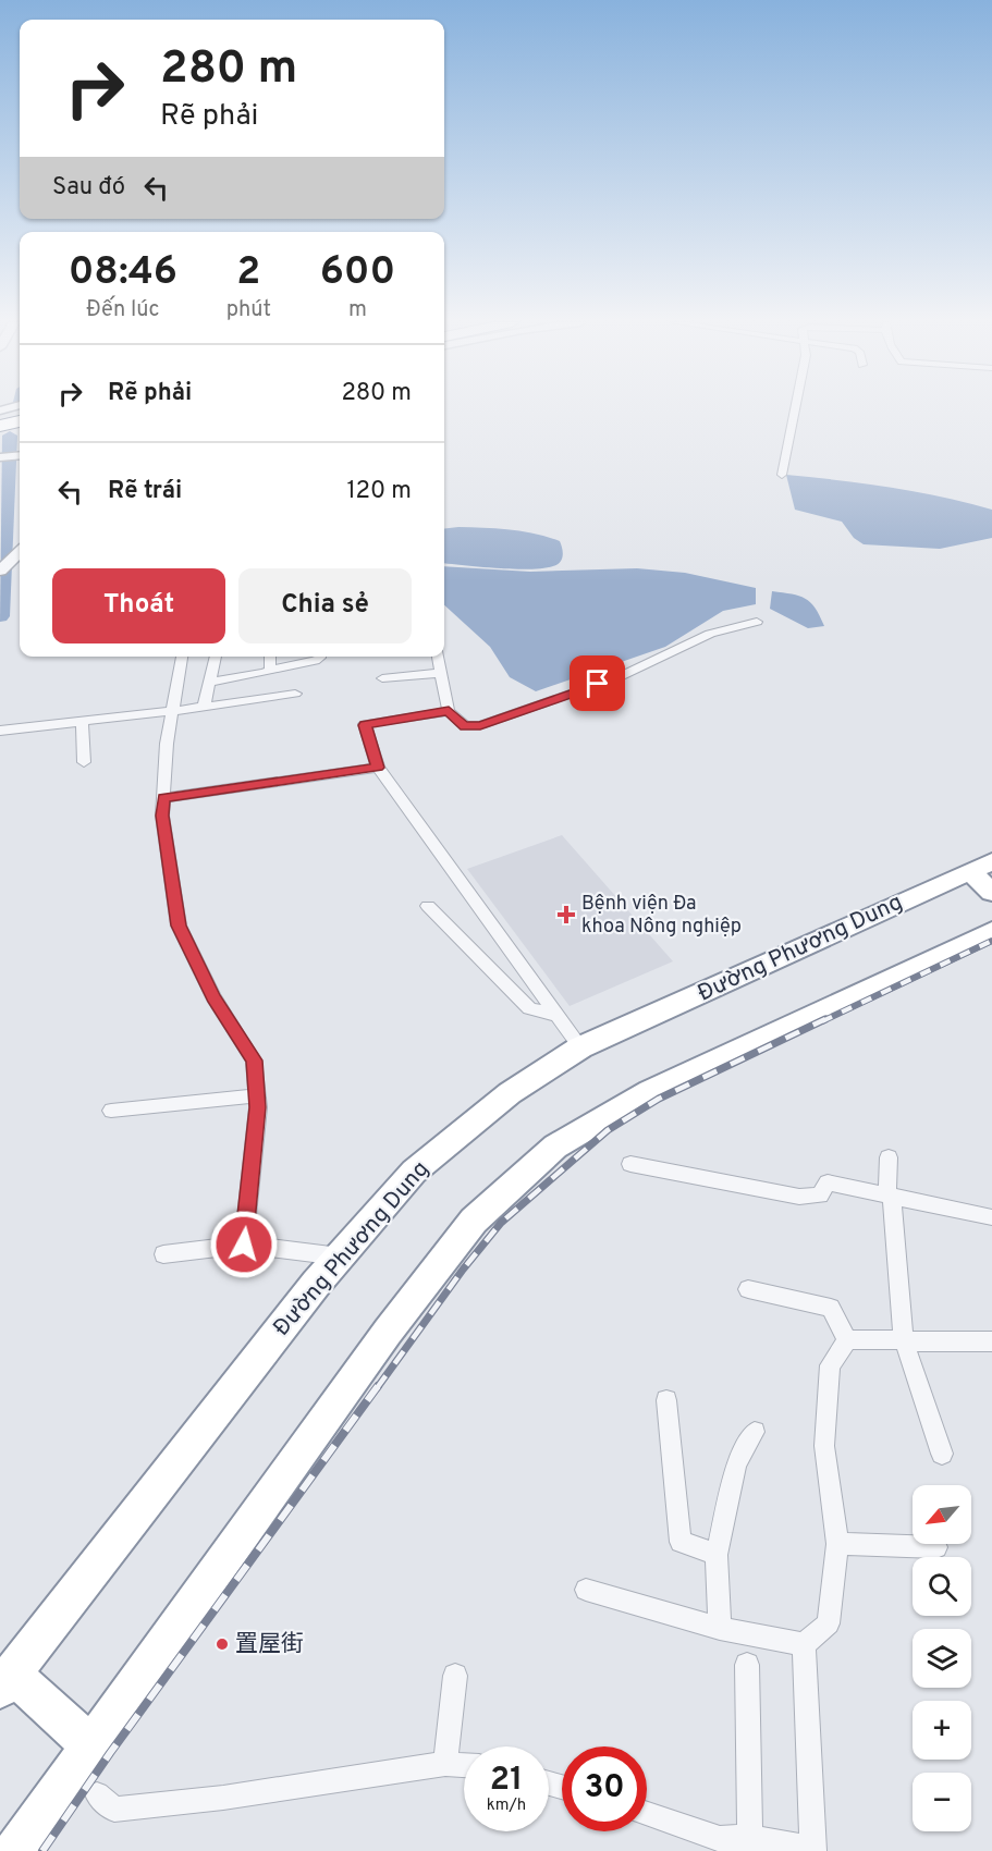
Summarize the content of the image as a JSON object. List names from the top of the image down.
{
  "streets": {
    "highway": ["Đường Phương Dung"]
  },
  "places": {
    "health": ["Bệnh viện Đa khoa Nông nghiệp"],
    "other": ["置屋街"]
  },
  "north": "bottom left",
  "page": {
    "turn": ["280 m", "Rẽ phải"],
    "then": "Sau đó",
    "eta": [
      "08:46",
      "Đến lúc",
      "2",
      "phút",
      "600",
      "m"
    ],
    "list": [
      {
        "name": "Rẽ phải",
        "value": "280 m"
      },
      {
        "name": "Rẽ trái",
        "value": "120 m"
      }
    ],
    "buttons": ["Thoát", "Chia sẻ"],
    "map_buttons": ["+", "−"],
    "speed": "21 km/h",
    "limit": "30"
  }
}
